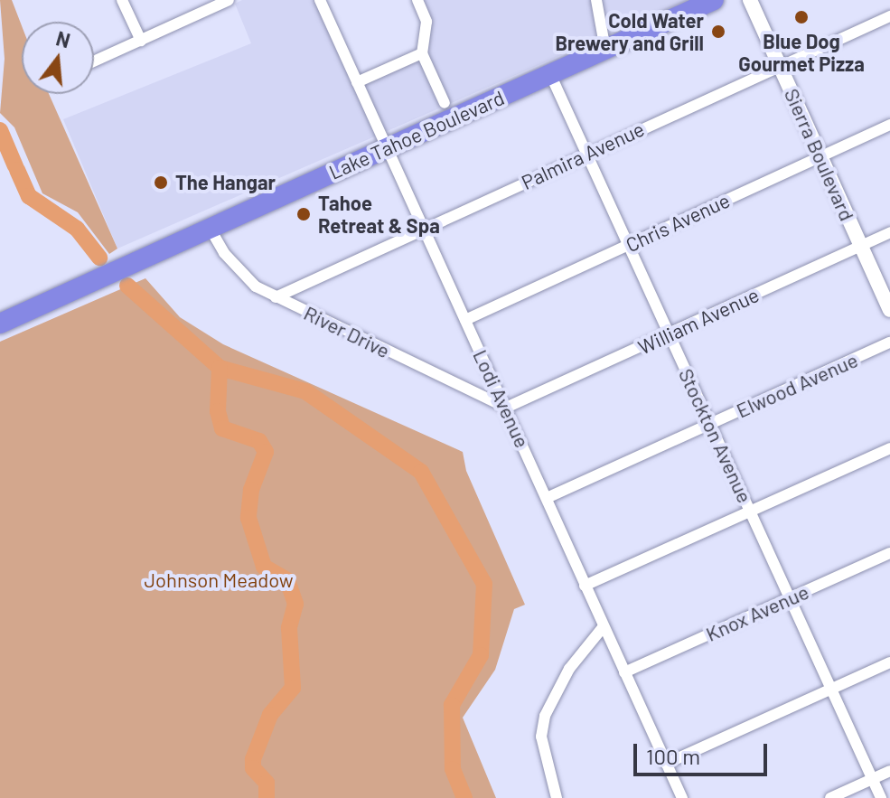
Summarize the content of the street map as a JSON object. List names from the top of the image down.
{
  "streets": {
    "highway": ["Lake Tahoe Boulevard"],
    "street": [
      "Sierra Boulevard",
      "Palmira Avenue",
      "Chris Avenue",
      "William Avenue",
      "River Drive",
      "Elwood Avenue",
      "Lodi Avenue",
      "Stockton Avenue",
      "Knox Avenue"
    ]
  },
  "crossings": [
    ["Lake Tahoe Boulevard", "River Drive"],
    ["Lake Tahoe Boulevard", "Lodi Avenue"],
    ["Lake Tahoe Boulevard", "Stockton Avenue"],
    ["Sierra Boulevard", "Palmira Avenue"],
    ["Sierra Boulevard", "Chris Avenue"],
    ["Sierra Boulevard", "William Avenue"],
    ["Palmira Avenue", "River Drive"],
    ["Palmira Avenue", "Lodi Avenue"],
    ["Palmira Avenue", "Stockton Avenue"],
    ["Chris Avenue", "Lodi Avenue"],
    ["Chris Avenue", "Stockton Avenue"],
    ["William Avenue", "River Drive"],
    ["William Avenue", "Lodi Avenue"],
    ["William Avenue", "Stockton Avenue"],
    ["River Drive", "Lodi Avenue"],
    ["Elwood Avenue", "Lodi Avenue"],
    ["Elwood Avenue", "Stockton Avenue"],
    ["Lodi Avenue", "Knox Avenue"],
    ["Stockton Avenue", "Knox Avenue"]
  ],
  "parks": ["Johnson Meadow"],
  "places": [
    "Blue Dog Gourmet Pizza",
    "Cold Water Brewery and Grill",
    "The Hangar",
    "Tahoe Retreat & Spa"
  ],
  "scale_bar": "100 m",
  "north": "top"
}
